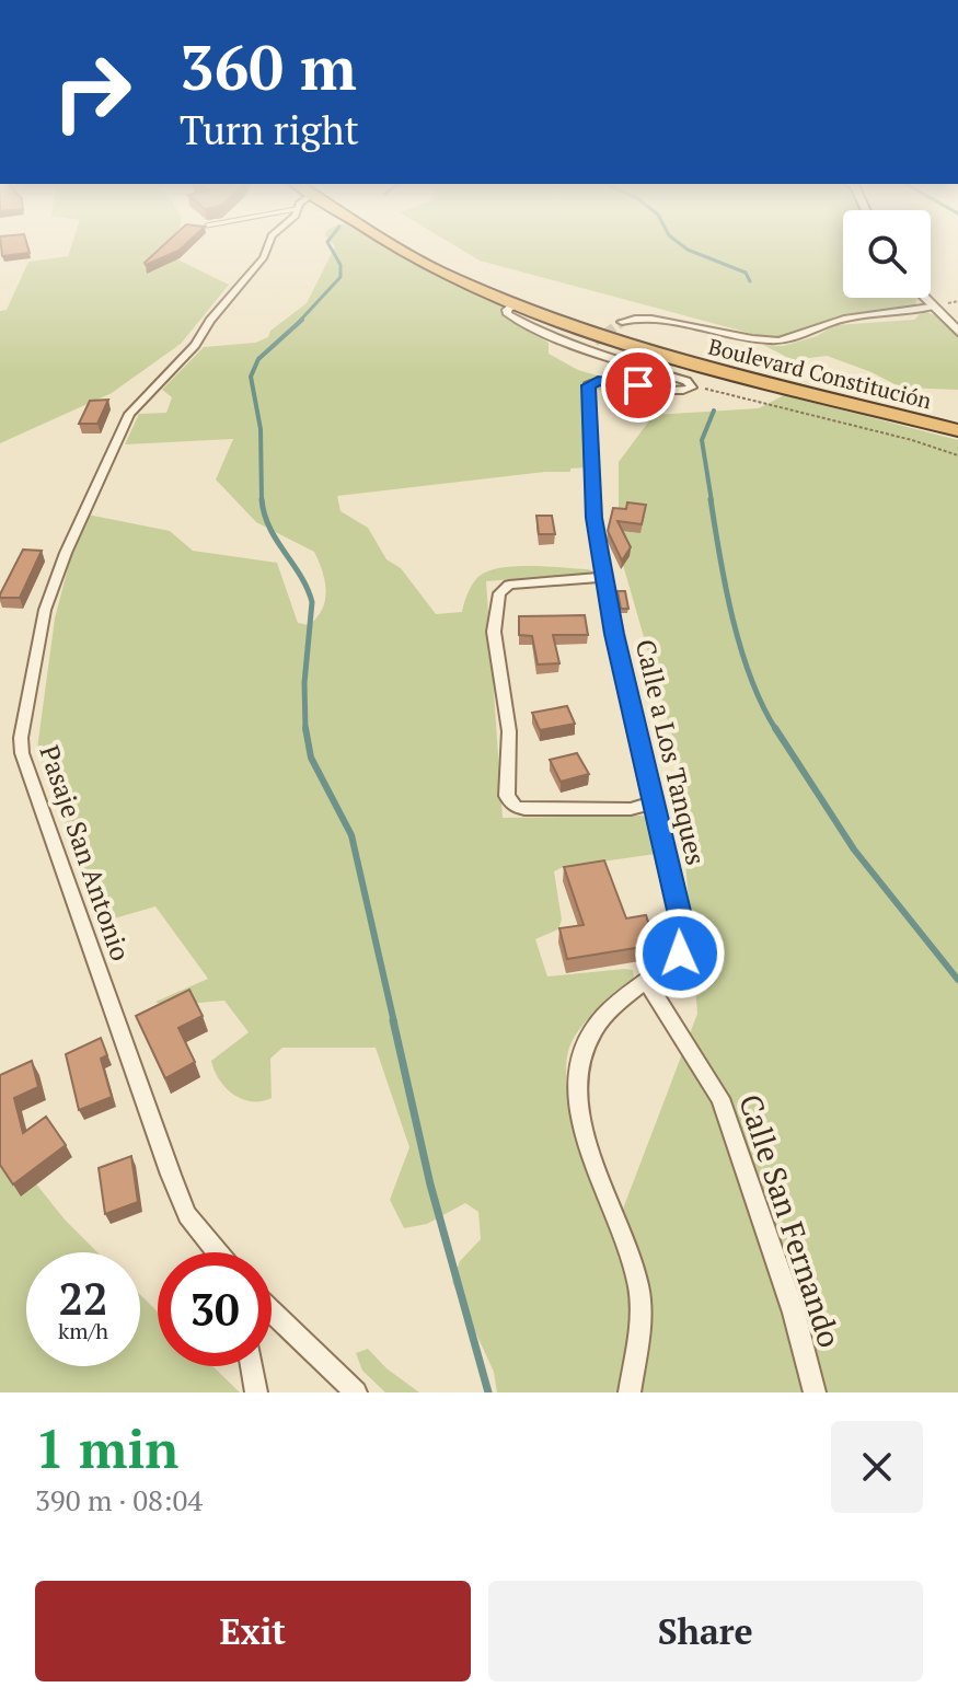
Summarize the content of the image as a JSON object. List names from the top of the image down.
{
  "streets": {
    "highway": ["Boulevard Constitución"],
    "street": ["Calle a Los Tanques", "Pasaje San Antonio", "Calle San Fernando"]
  },
  "crossings": [
    ["Calle a Los Tanques", "Calle San Fernando"]
  ],
  "page": {
    "turn": ["360 m", "Turn right"],
    "speed": "22 km/h",
    "limit": "30",
    "heading": ["1 min", "390 m · 08:04"],
    "buttons": ["Exit", "Share"]
  }
}
